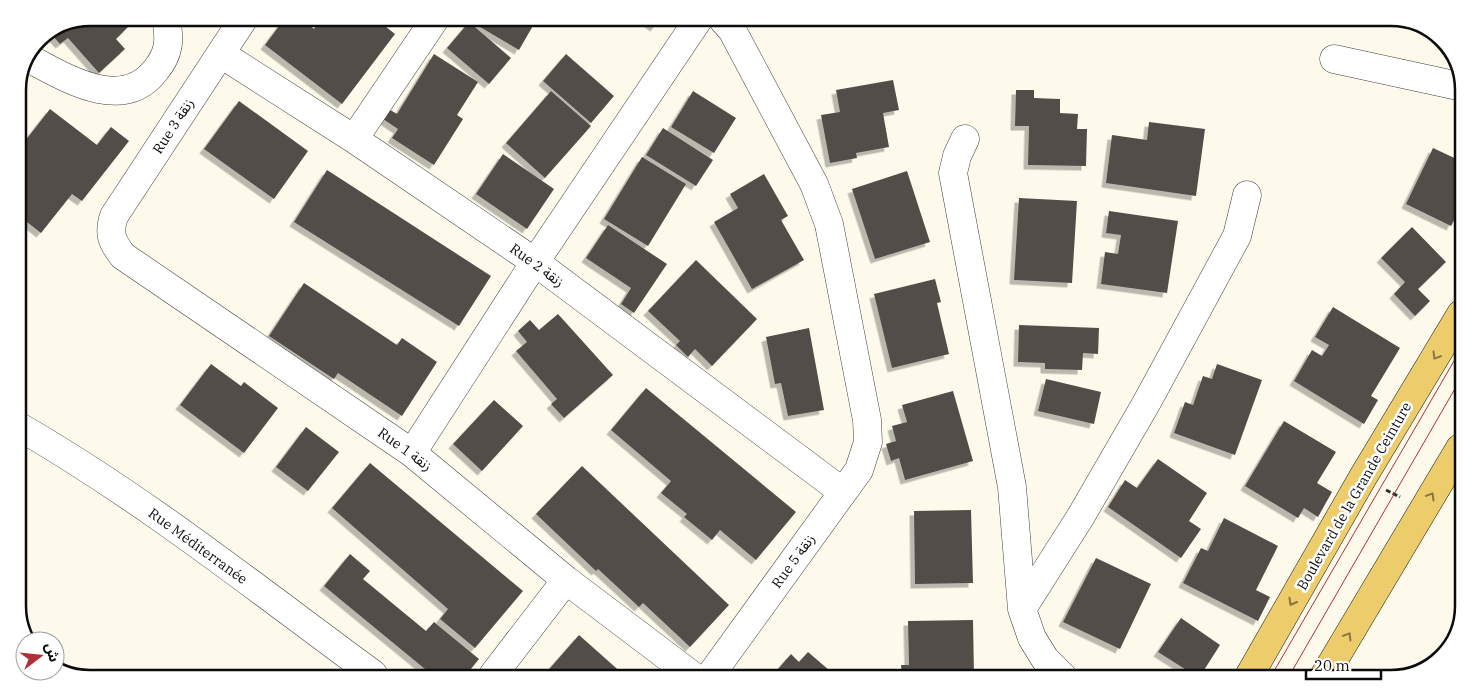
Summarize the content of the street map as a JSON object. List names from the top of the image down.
{
  "streets": {
    "main road": ["Boulevard de la Grande Ceinture"],
    "street": [
      "Rue 3 زنقة",
      "Rue 2 زنقة",
      "Rue 1 زنقة",
      "Rue Méditerranée",
      "Rue 5 زنقة"
    ]
  },
  "crossings": [
    ["Rue 3 زنقة", "Rue 2 زنقة"],
    ["Rue 3 زنقة", "Rue 1 زنقة"],
    ["Rue 2 زنقة", "Rue 5 زنقة"]
  ],
  "scale_bar": "20 m",
  "north": "right"
}
